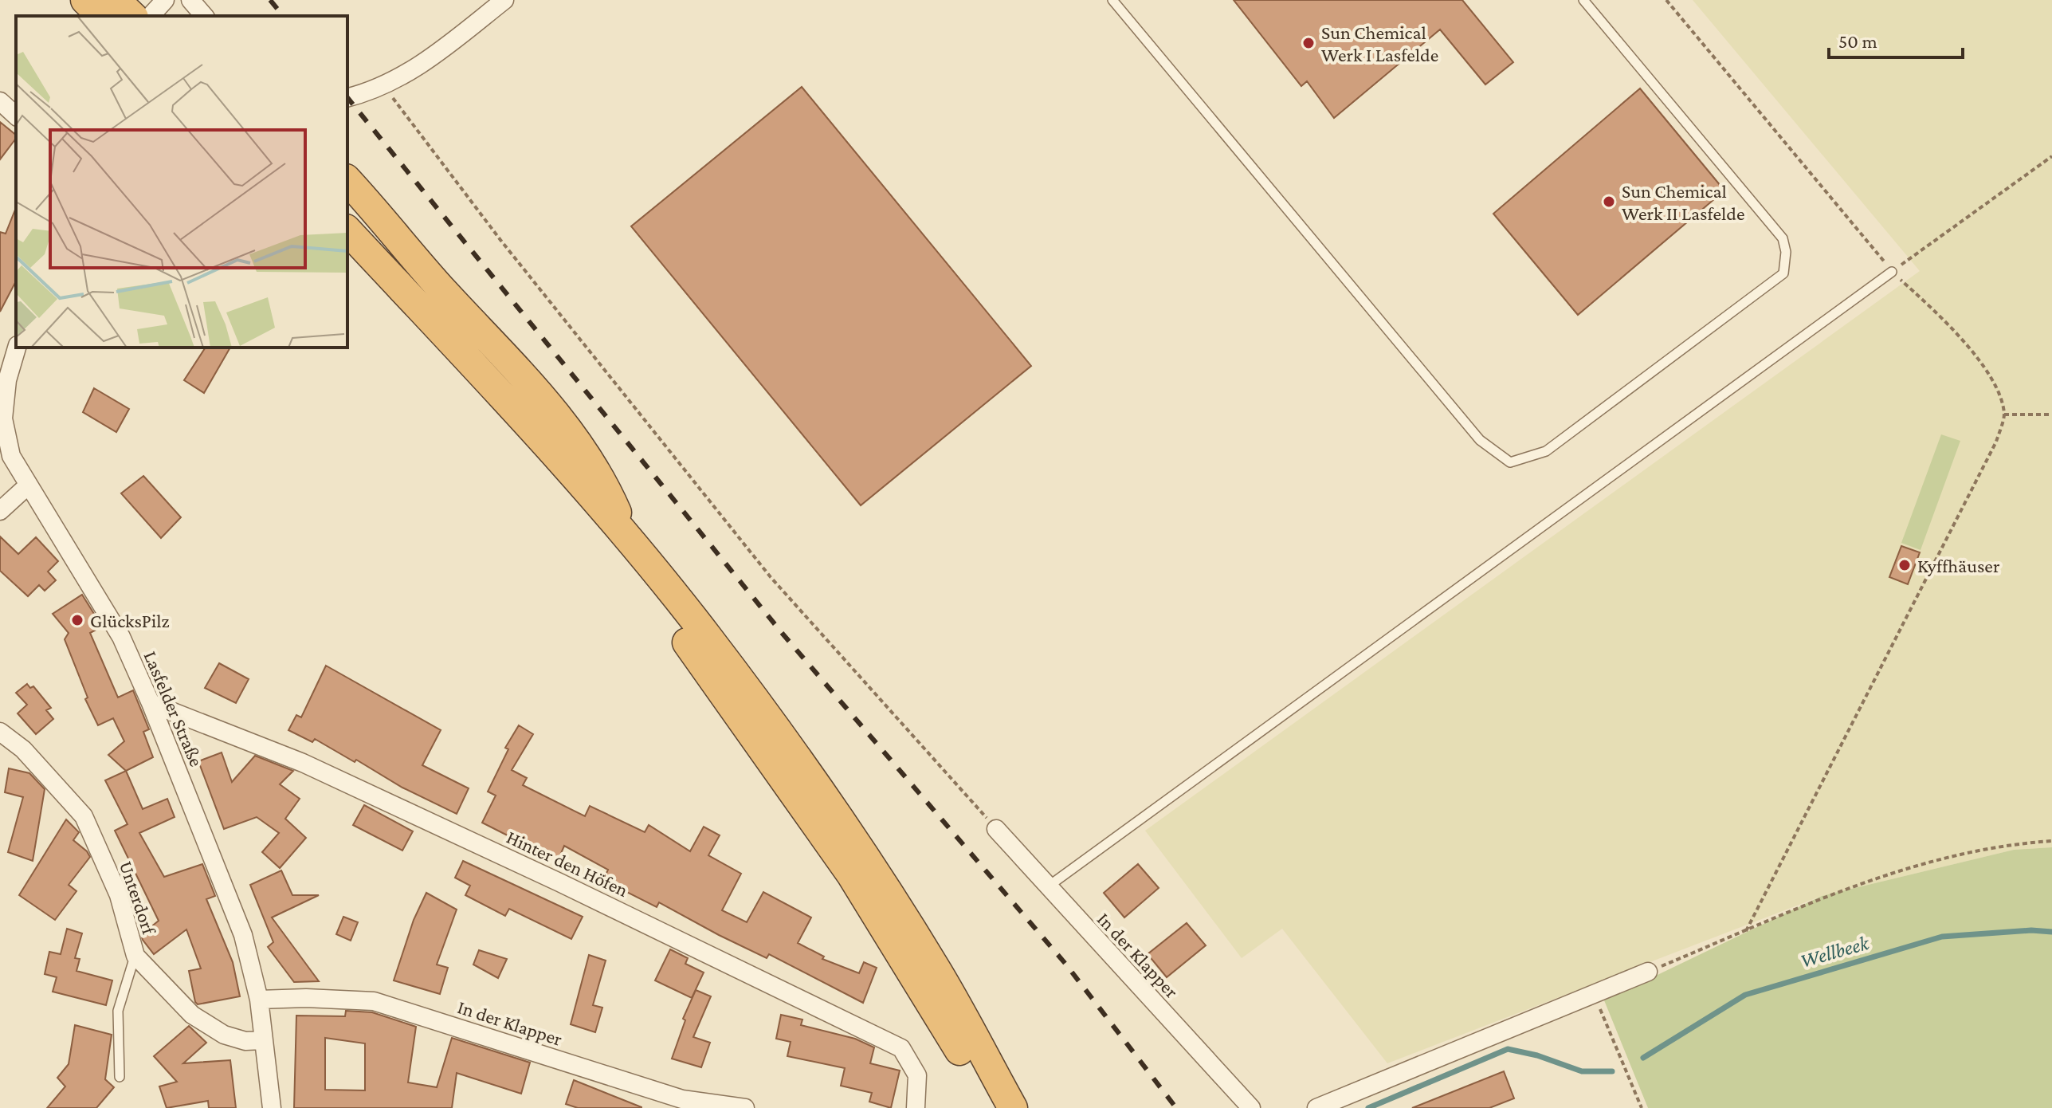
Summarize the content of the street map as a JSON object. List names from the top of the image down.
{
  "streets": {
    "street": [
      "Lasfelder Straße",
      "Hinter den Höfen",
      "Unterdorf",
      "In der Klapper"
    ]
  },
  "crossings": [
    ["Lasfelder Straße", "Hinter den Höfen"],
    ["Lasfelder Straße", "Unterdorf"],
    ["Lasfelder Straße", "In der Klapper"]
  ],
  "water": ["Wellbeek"],
  "places": [
    "Sun Chemical Werk I Lasfelde",
    "Sun Chemical Werk II Lasfelde",
    "Kyffhäuser",
    "GlücksPilz"
  ],
  "scale_bar": "50 m"
}
